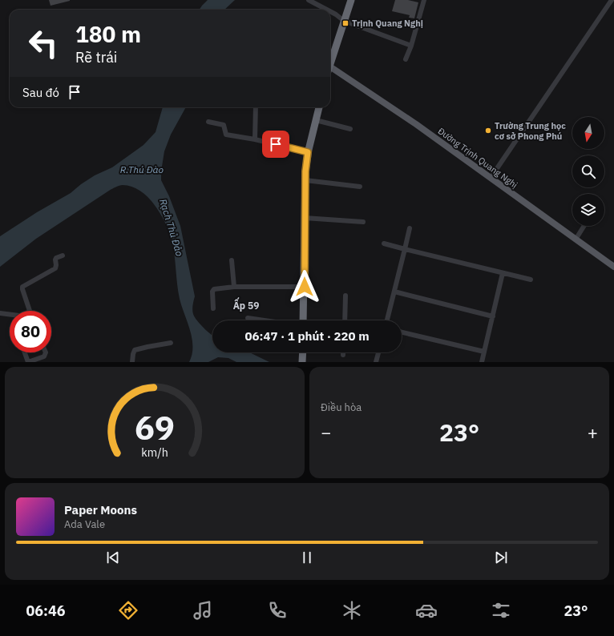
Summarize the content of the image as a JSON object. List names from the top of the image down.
{
  "streets": {
    "main road": ["Đường Trịnh Quang Nghị"]
  },
  "districts": ["Ấp 59"],
  "water": ["R.Thú Đào", "Rạch Thủ Đảo"],
  "places": {
    "transit": ["Trịnh Quang Nghị"],
    "other": ["Trường Trung học cơ sở Phong Phú"]
  },
  "north": "bottom",
  "page": {
    "turn": ["180 m", "Rẽ trái"],
    "then": "Sau đó",
    "limit": "80",
    "trip": "06:47 · 1 phút · 220 m",
    "tile": "Điều hòa",
    "heat": ["−", "23°", "+"],
    "song": ["Paper Moons", "Ada Vale"],
    "tabs": ["06:46", "23°"],
    "gauge": ["69", "km/h"]
  }
}
